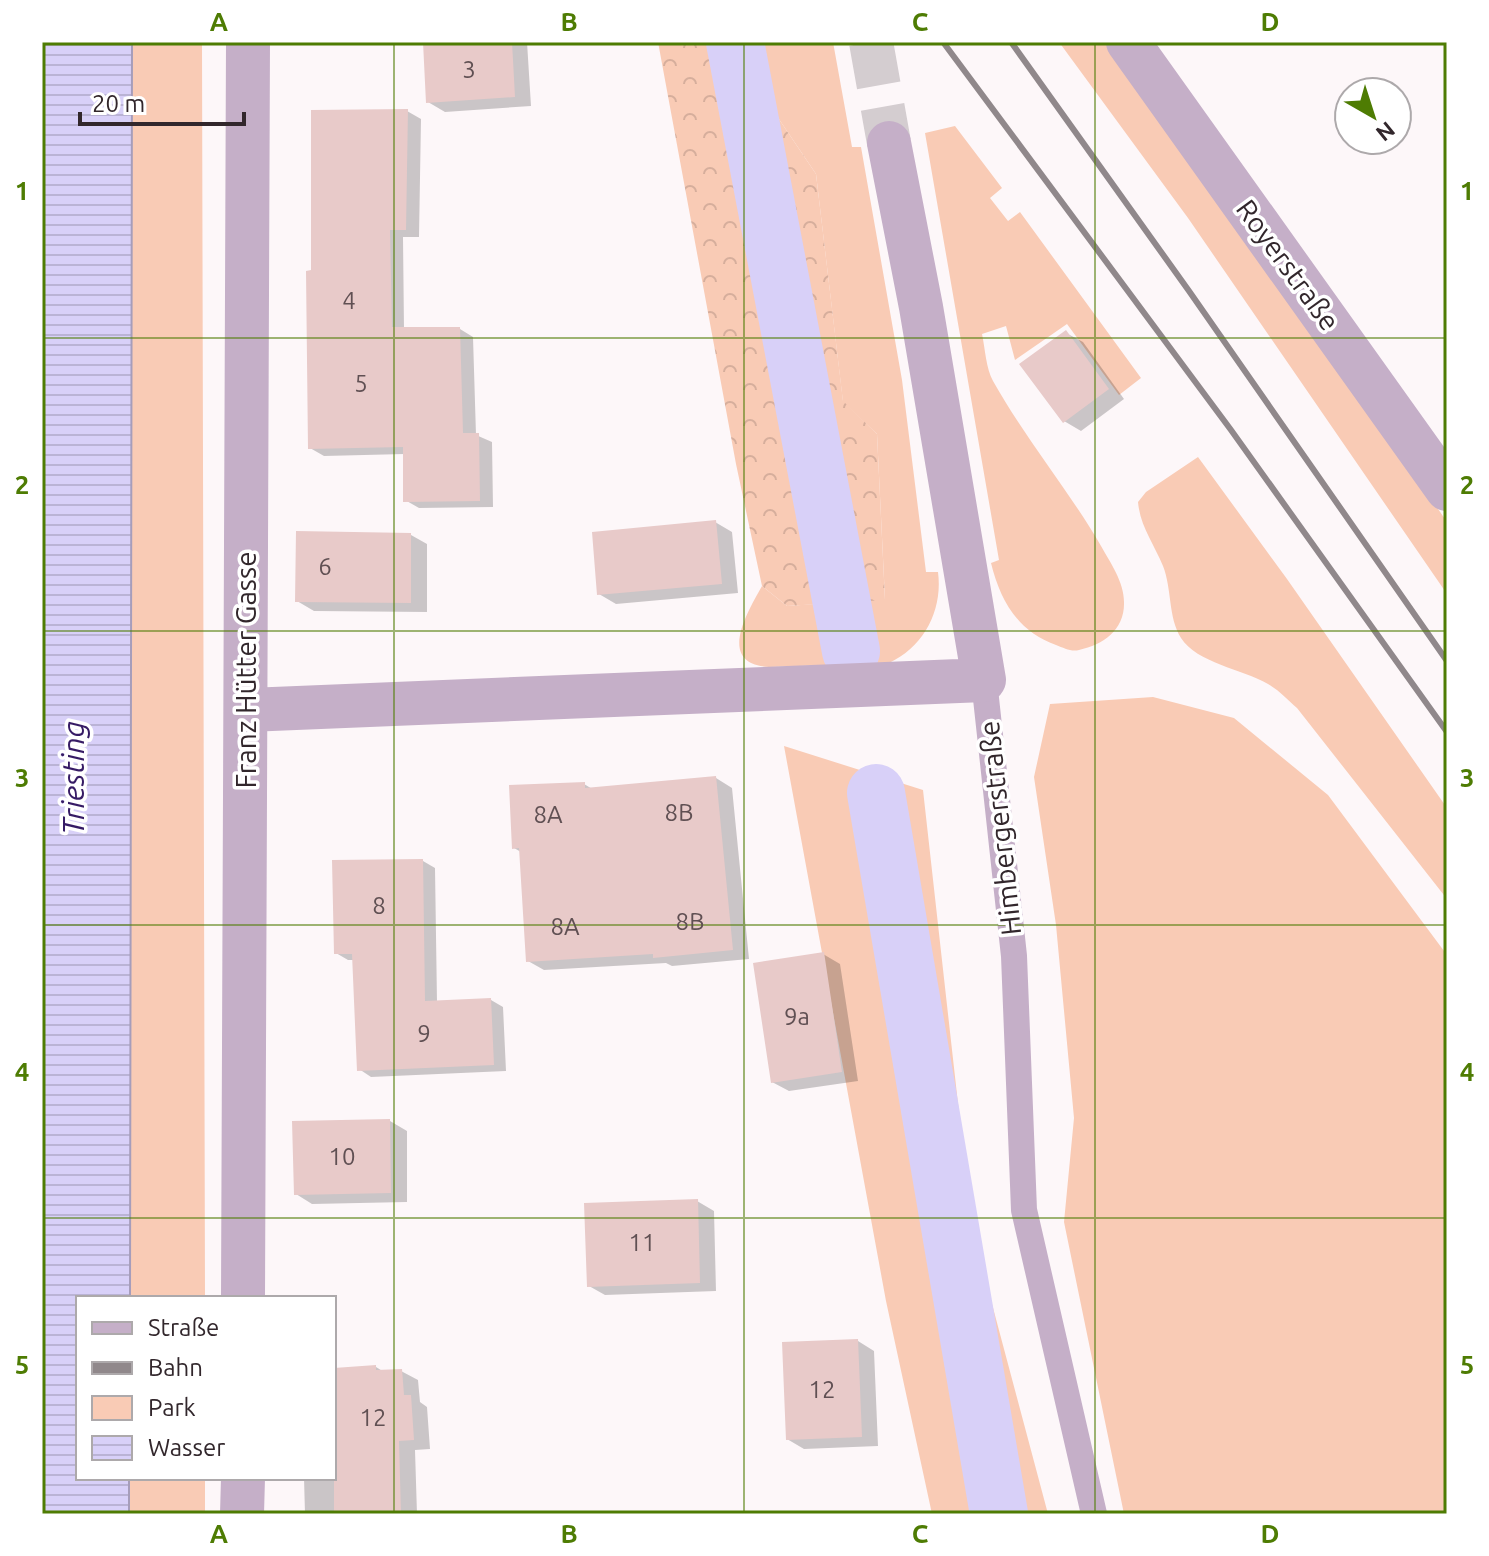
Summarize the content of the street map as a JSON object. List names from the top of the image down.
{
  "streets": {
    "street": ["Royerstraße", "Franz Hütter Gasse", "Himbergerstraße"]
  },
  "water": ["Triesting"],
  "house_numbers": [
    "3",
    "4",
    "5",
    "6",
    "8B",
    "8A",
    "8",
    "8B",
    "8A",
    "9a",
    "9",
    "10",
    "11",
    "12",
    "12"
  ],
  "legend": [
    "Straße",
    "Bahn",
    "Park",
    "Wasser"
  ],
  "scale_bar": "20 m",
  "north": "bottom right",
  "grid": {
    "columns": [
      "A",
      "B",
      "C",
      "D"
    ],
    "rows": [
      "1",
      "2",
      "3",
      "4",
      "5"
    ]
  }
}
